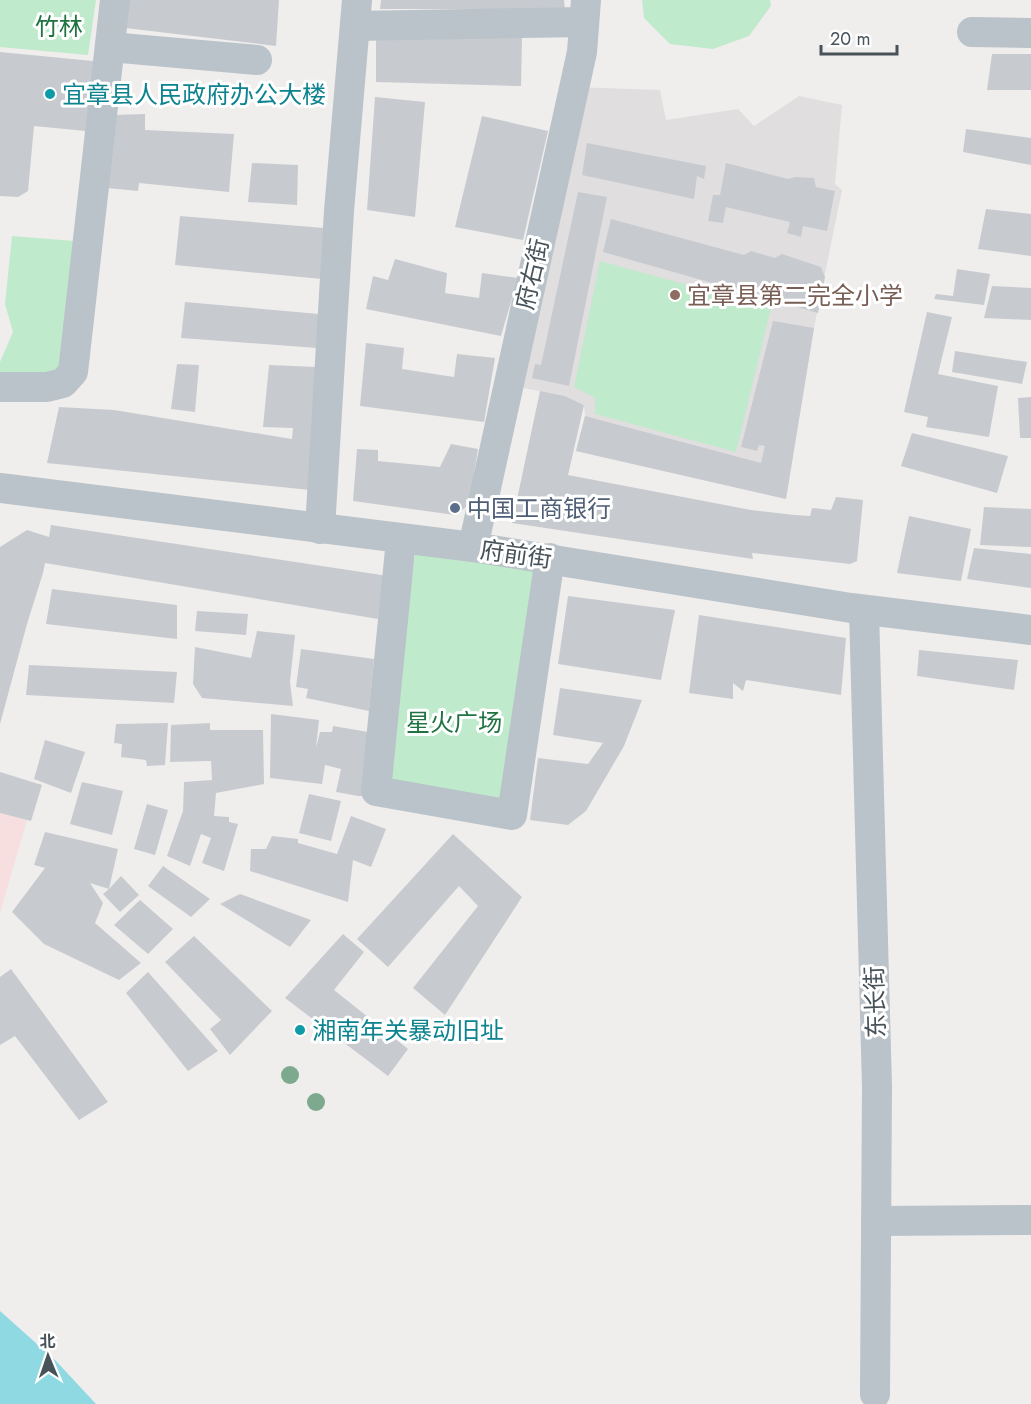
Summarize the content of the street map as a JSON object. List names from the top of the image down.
{
  "streets": {
    "street": ["府右街", "府前街", "东长街"]
  },
  "crossings": [
    ["府右街", "府前街"],
    ["府前街", "东长街"]
  ],
  "parks": ["竹林", "星火广场"],
  "places": [
    "宜章县人民政府办公大楼",
    "宜章县第二完全小学",
    "中国工商银行",
    "湘南年关暴动旧址"
  ],
  "scale_bar": "20 m",
  "north": "top"
}
